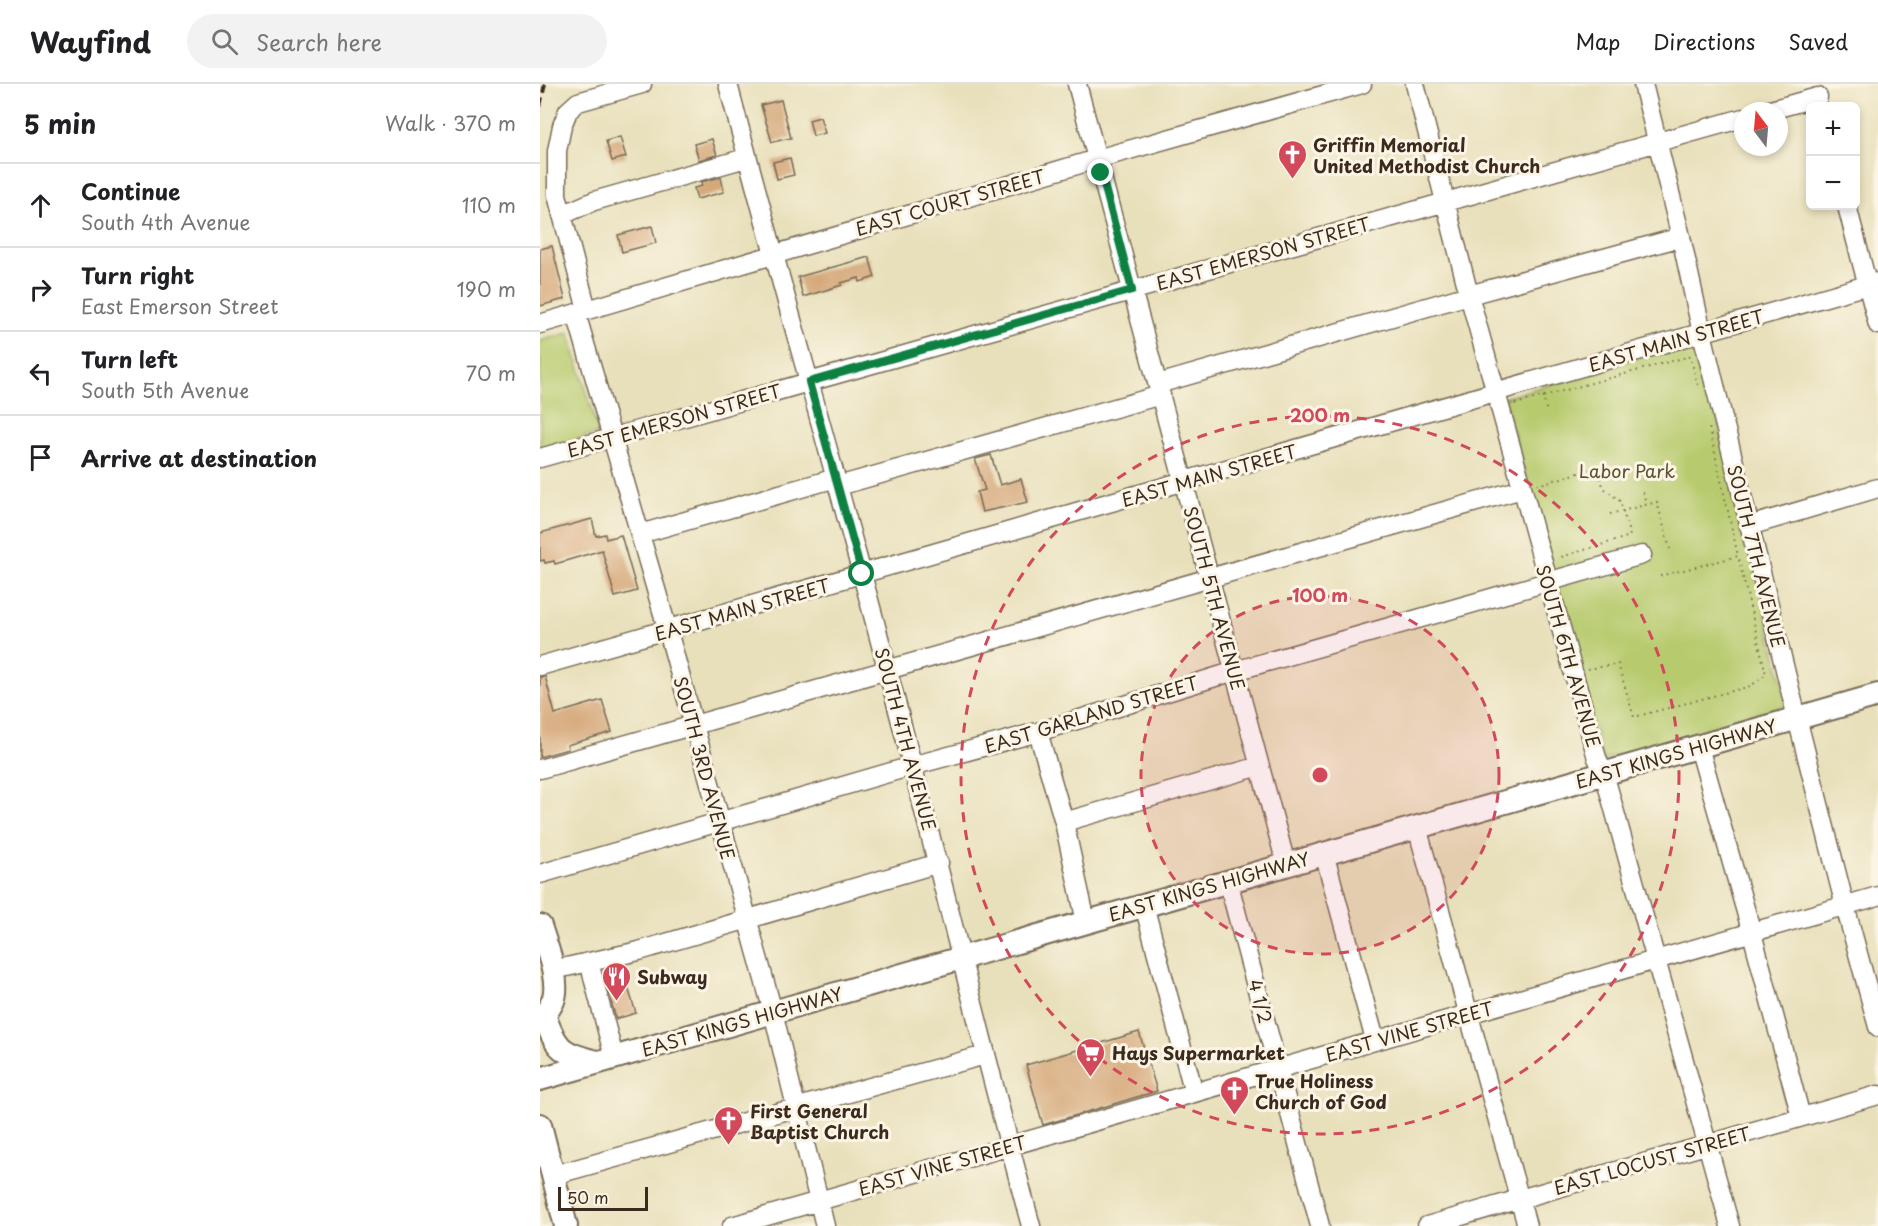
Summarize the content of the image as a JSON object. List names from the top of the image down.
{
  "streets": {
    "main road": ["EAST KINGS HIGHWAY"],
    "street": [
      "EAST COURT STREET",
      "EAST EMERSON STREET",
      "EAST MAIN STREET",
      "SOUTH 7TH AVENUE",
      "SOUTH 5TH AVENUE",
      "SOUTH 6TH AVENUE",
      "EAST GARLAND STREET",
      "SOUTH 4TH AVENUE",
      "SOUTH 3RD AVENUE",
      "4 1/2",
      "EAST VINE STREET",
      "EAST LOCUST STREET"
    ]
  },
  "crossings": [
    ["EAST COURT STREET", "SOUTH 5TH AVENUE"],
    ["EAST COURT STREET", "SOUTH 4TH AVENUE"],
    ["EAST COURT STREET", "SOUTH 3RD AVENUE"],
    ["EAST EMERSON STREET", "SOUTH 7TH AVENUE"],
    ["EAST EMERSON STREET", "SOUTH 5TH AVENUE"],
    ["EAST EMERSON STREET", "SOUTH 6TH AVENUE"],
    ["EAST EMERSON STREET", "SOUTH 4TH AVENUE"],
    ["EAST EMERSON STREET", "SOUTH 3RD AVENUE"],
    ["EAST MAIN STREET", "SOUTH 7TH AVENUE"],
    ["EAST MAIN STREET", "SOUTH 5TH AVENUE"],
    ["EAST MAIN STREET", "SOUTH 6TH AVENUE"],
    ["EAST MAIN STREET", "SOUTH 4TH AVENUE"],
    ["EAST MAIN STREET", "SOUTH 3RD AVENUE"],
    ["SOUTH 7TH AVENUE", "EAST KINGS HIGHWAY"],
    ["SOUTH 7TH AVENUE", "EAST VINE STREET"],
    ["SOUTH 5TH AVENUE", "EAST GARLAND STREET"],
    ["SOUTH 5TH AVENUE", "EAST KINGS HIGHWAY"],
    ["SOUTH 6TH AVENUE", "EAST GARLAND STREET"],
    ["SOUTH 6TH AVENUE", "EAST KINGS HIGHWAY"],
    ["SOUTH 6TH AVENUE", "EAST VINE STREET"],
    ["SOUTH 6TH AVENUE", "EAST LOCUST STREET"],
    ["EAST GARLAND STREET", "SOUTH 4TH AVENUE"],
    ["EAST GARLAND STREET", "SOUTH 3RD AVENUE"],
    ["SOUTH 4TH AVENUE", "EAST KINGS HIGHWAY"],
    ["SOUTH 4TH AVENUE", "EAST VINE STREET"],
    ["EAST KINGS HIGHWAY", "SOUTH 3RD AVENUE"],
    ["EAST KINGS HIGHWAY", "4 1/2"],
    ["SOUTH 3RD AVENUE", "EAST VINE STREET"],
    ["4 1/2", "EAST VINE STREET"]
  ],
  "parks": ["Labor Park"],
  "places": {
    "church": ["Griffin Memorial United Methodist Church", "True Holiness Church of God", "First General Baptist Church"],
    "restaurant": ["Subway"],
    "supermarket": ["Hays Supermarket"]
  },
  "scale_bar": "50 m",
  "north": "top",
  "page": {
    "header": "Wayfind",
    "search": "Search here",
    "nav": ["Map", "Directions", "Saved"],
    "heading": ["5 min", "Walk · 370 m"],
    "map_buttons": ["+", "−"],
    "list": [
      ["Continue", "South 4th Avenue", "110 m"],
      ["Turn right", "East Emerson Street", "190 m"],
      ["Turn left", "South 5th Avenue", "70 m"],
      "Arrive at destination"
    ],
    "scale": "50 m"
  },
  "rings": ["200 m", "100 m"]
}
